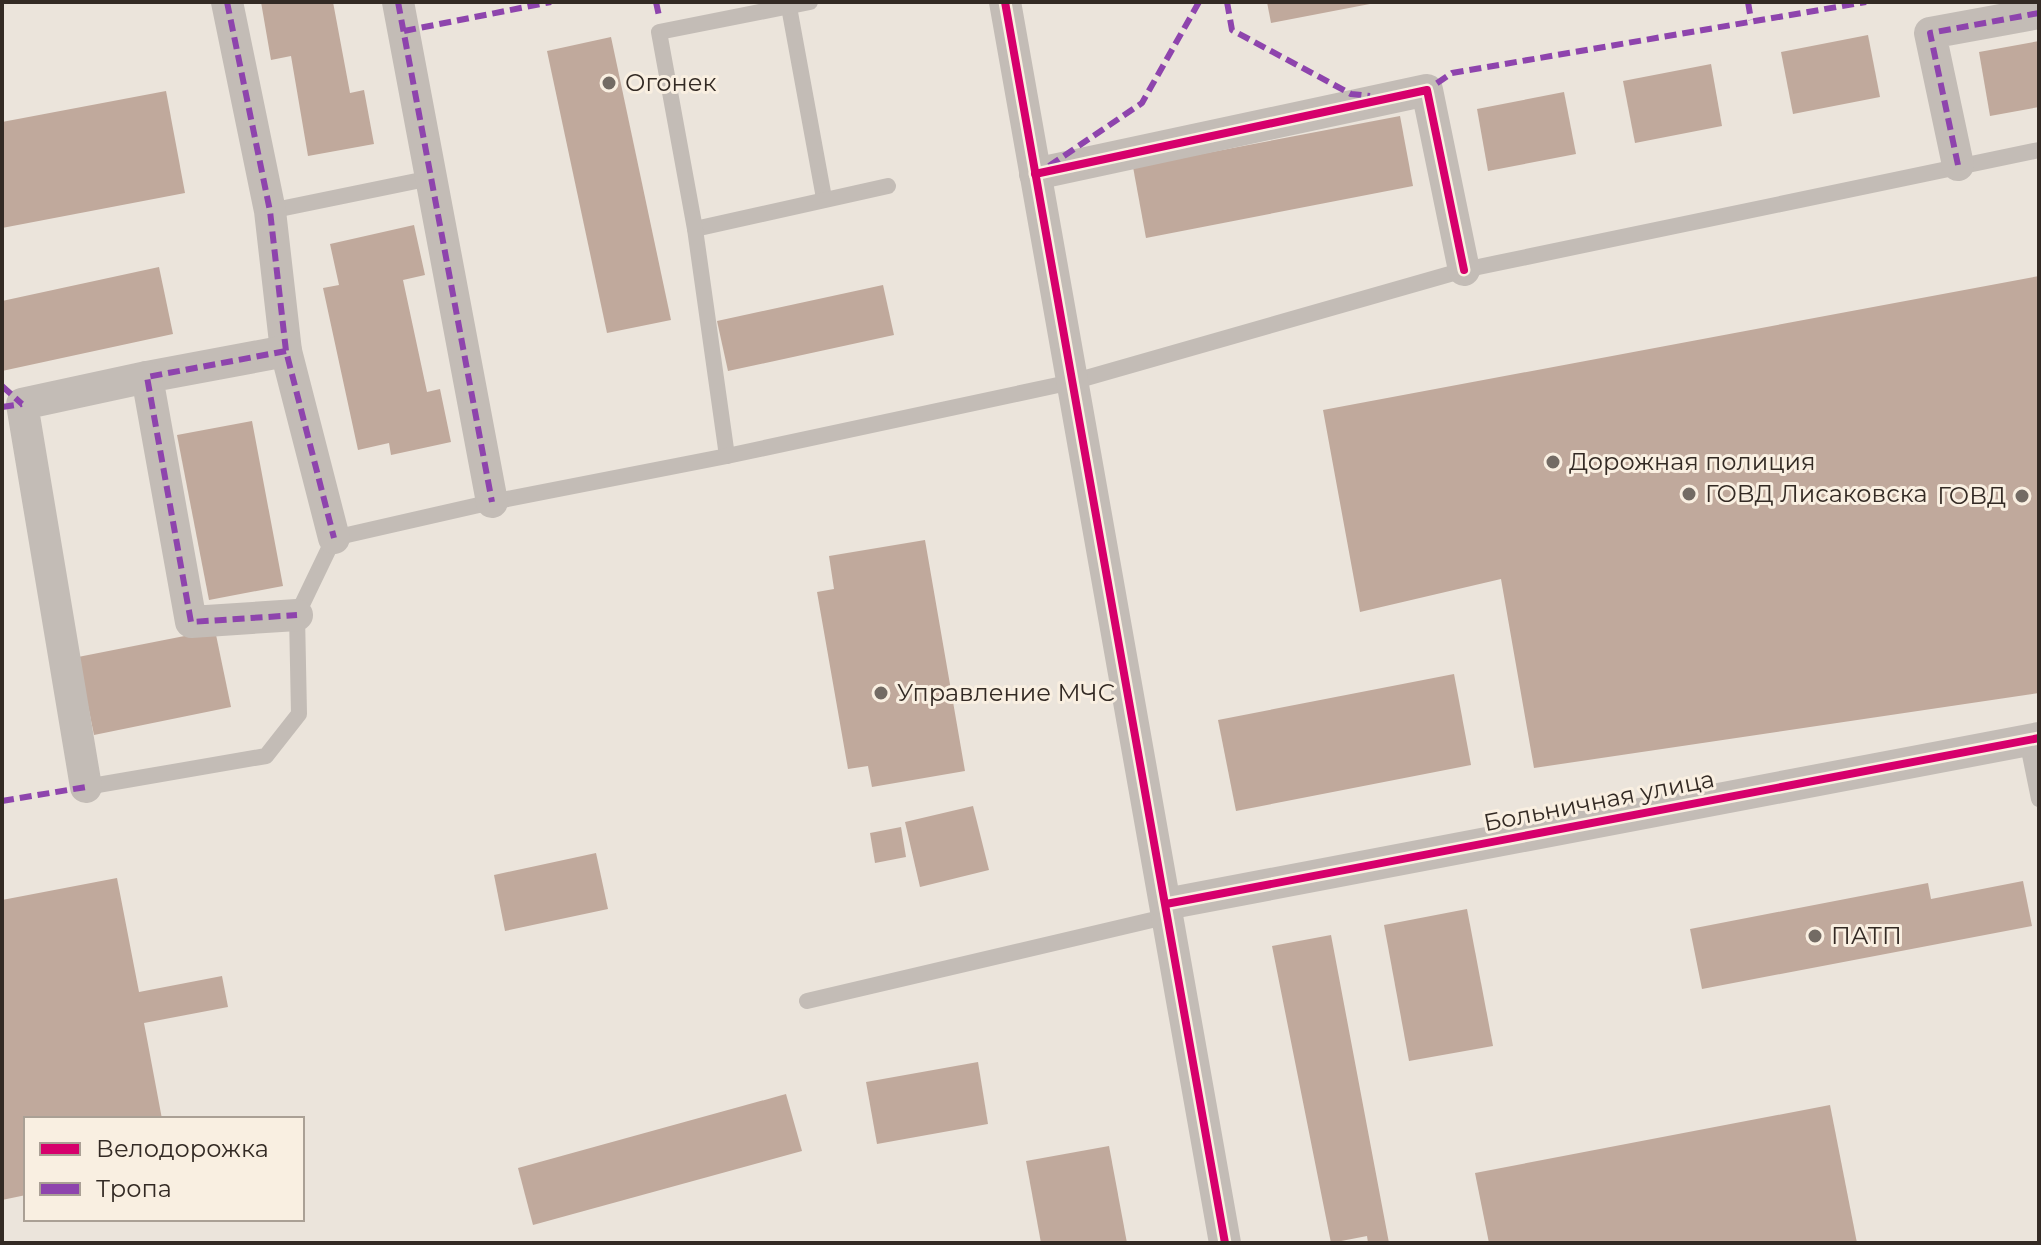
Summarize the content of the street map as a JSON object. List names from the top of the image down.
{
  "streets": {
    "street": ["Больничная улица"]
  },
  "places": [
    "Огонек",
    "Дорожная полиция",
    "ГОВД Лисаковска",
    "ГОВД",
    "Управление МЧС",
    "ПАТП"
  ],
  "legend": ["Велодорожка", "Тропа"]
}
